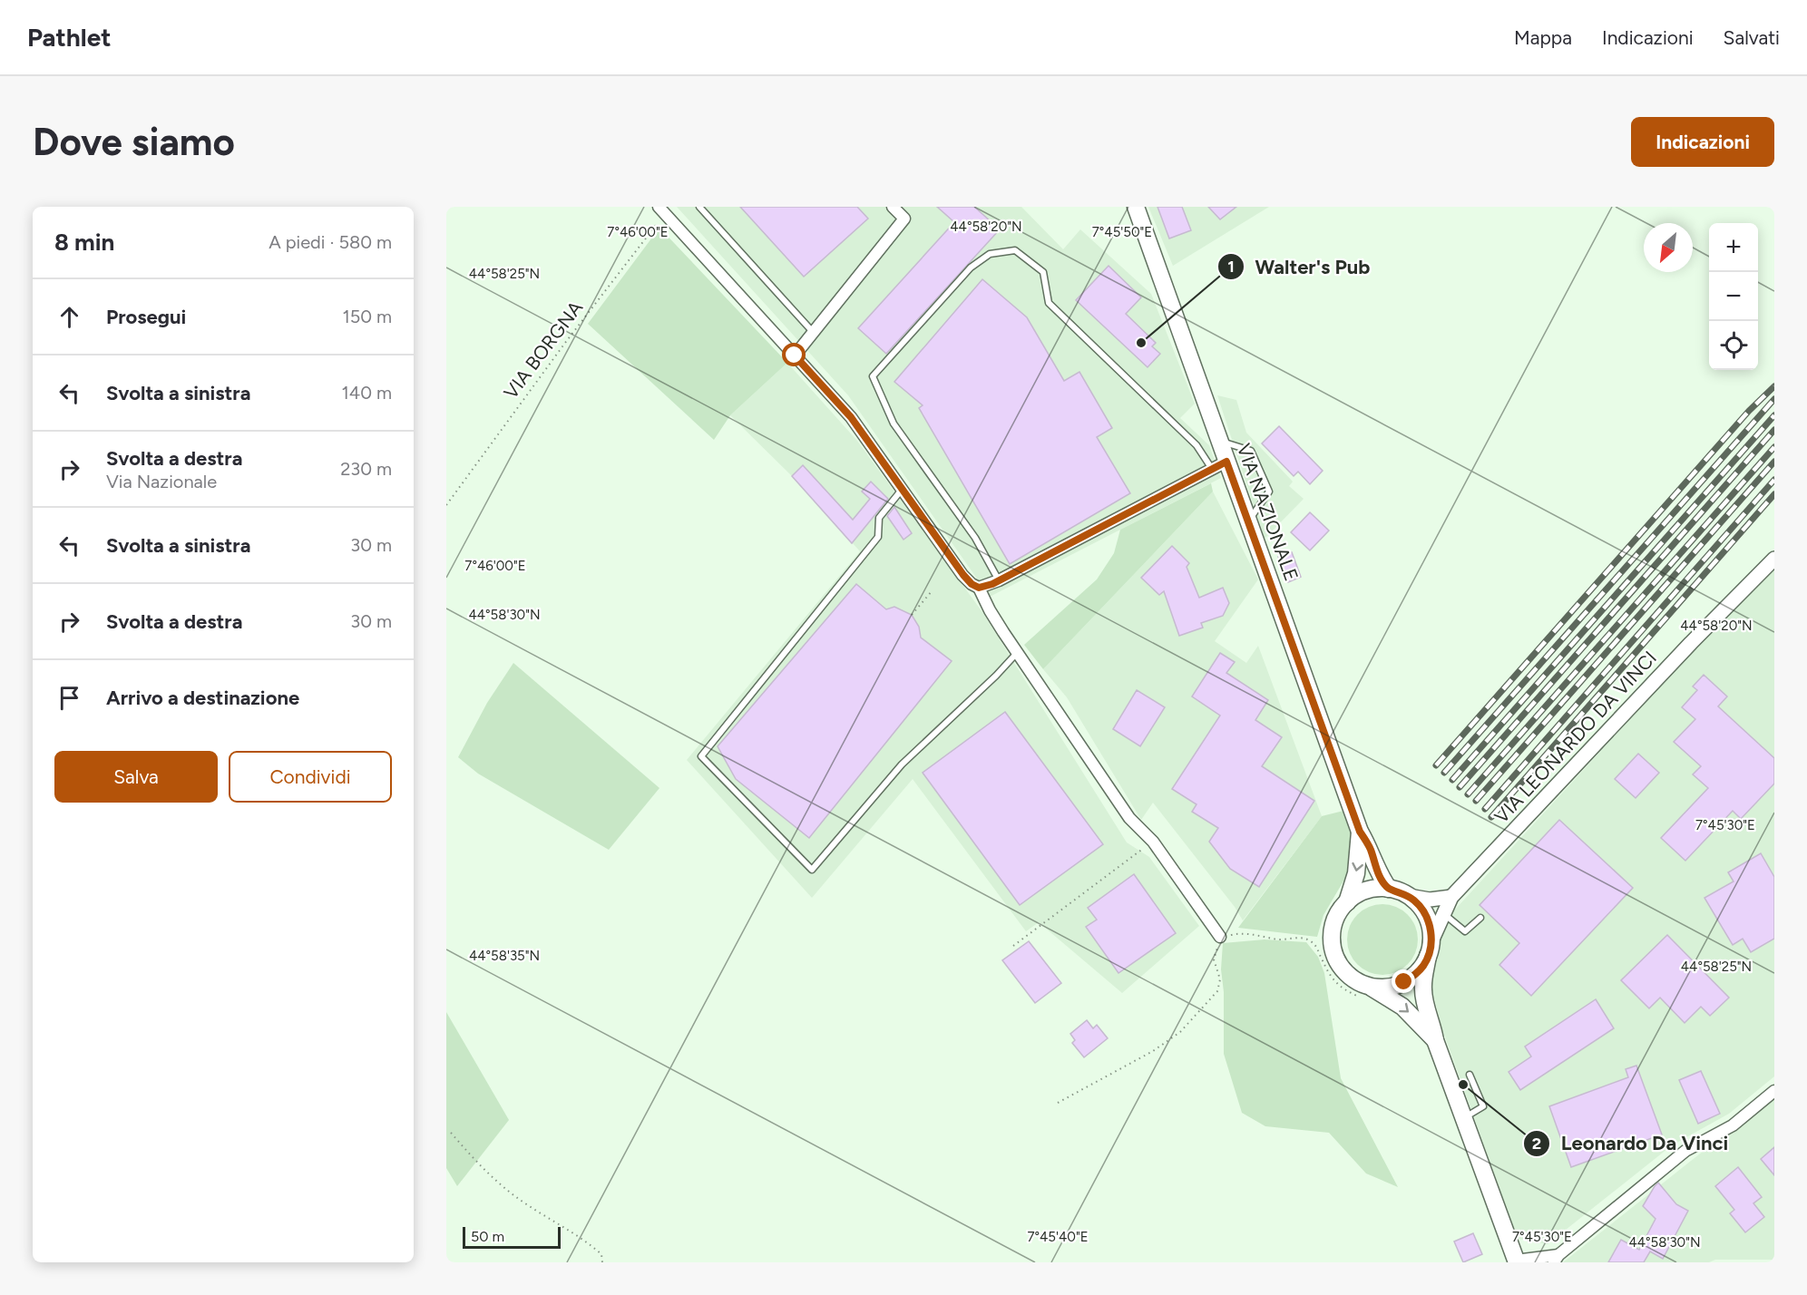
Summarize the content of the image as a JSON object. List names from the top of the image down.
{
  "streets": {
    "main road": ["VIA NAZIONALE"],
    "street": ["VIA LEONARDO DA VINCI"],
    "path": ["VIA BORGNA"]
  },
  "crossings": [
    ["VIA NAZIONALE", "VIA LEONARDO DA VINCI"]
  ],
  "places": ["Walter's Pub", "Leonardo Da Vinci"],
  "scale_bar": "50 m",
  "north": "bottom left",
  "page": {
    "header": "Pathlet",
    "nav": ["Mappa", "Indicazioni", "Salvati"],
    "buttons": [
      "Indicazioni",
      ["Salva", "Condividi"]
    ],
    "title": "Dove siamo",
    "heading": ["8 min", "A piedi · 580 m"],
    "map_buttons": ["+", "−"],
    "list": [
      ["Prosegui", "150 m"],
      ["Svolta a sinistra", "140 m"],
      ["Svolta a destra", "Via Nazionale", "230 m"],
      ["Svolta a sinistra", "30 m"],
      ["Svolta a destra", "30 m"],
      "Arrivo a destinazione"
    ],
    "scale": "50 m"
  },
  "coordinates": [
    "44°58'20\"N",
    "7°46'00\"E",
    "7°45'50\"E",
    "44°58'25\"N",
    "44°58'30\"N",
    "7°45'30\"E",
    "44°58'35\"N",
    "7°45'40\"E"
  ]
}
